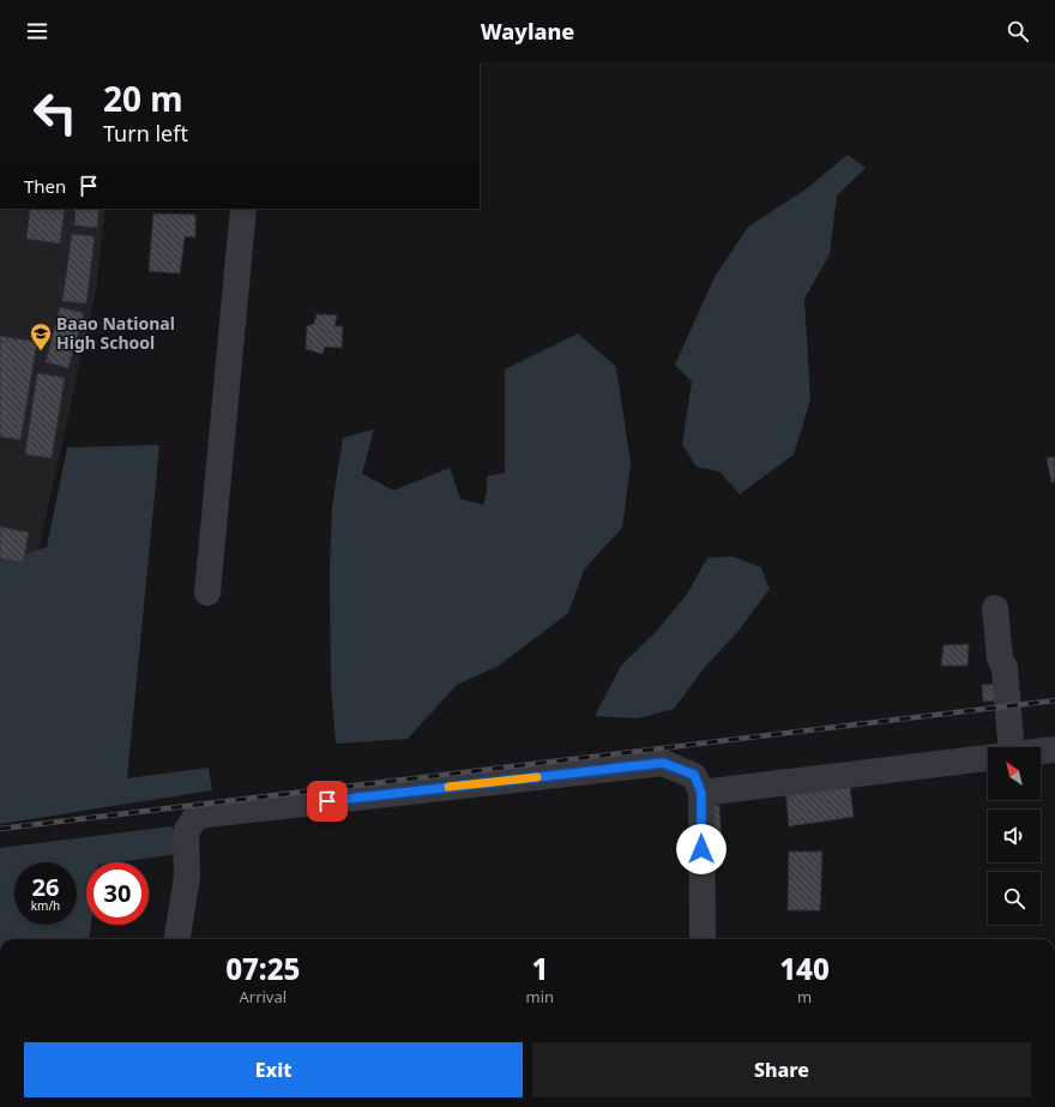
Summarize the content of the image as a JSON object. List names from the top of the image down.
{
  "places": {
    "school or university": ["Baao National High School"]
  },
  "north": "top left",
  "page": {
    "header": "Waylane",
    "turn": ["20 m", "Turn left"],
    "then": "Then",
    "speed": "26 km/h",
    "limit": "30",
    "eta": [
      "07:25",
      "Arrival",
      "1",
      "min",
      "140",
      "m"
    ],
    "buttons": ["Exit", "Share"]
  }
}
